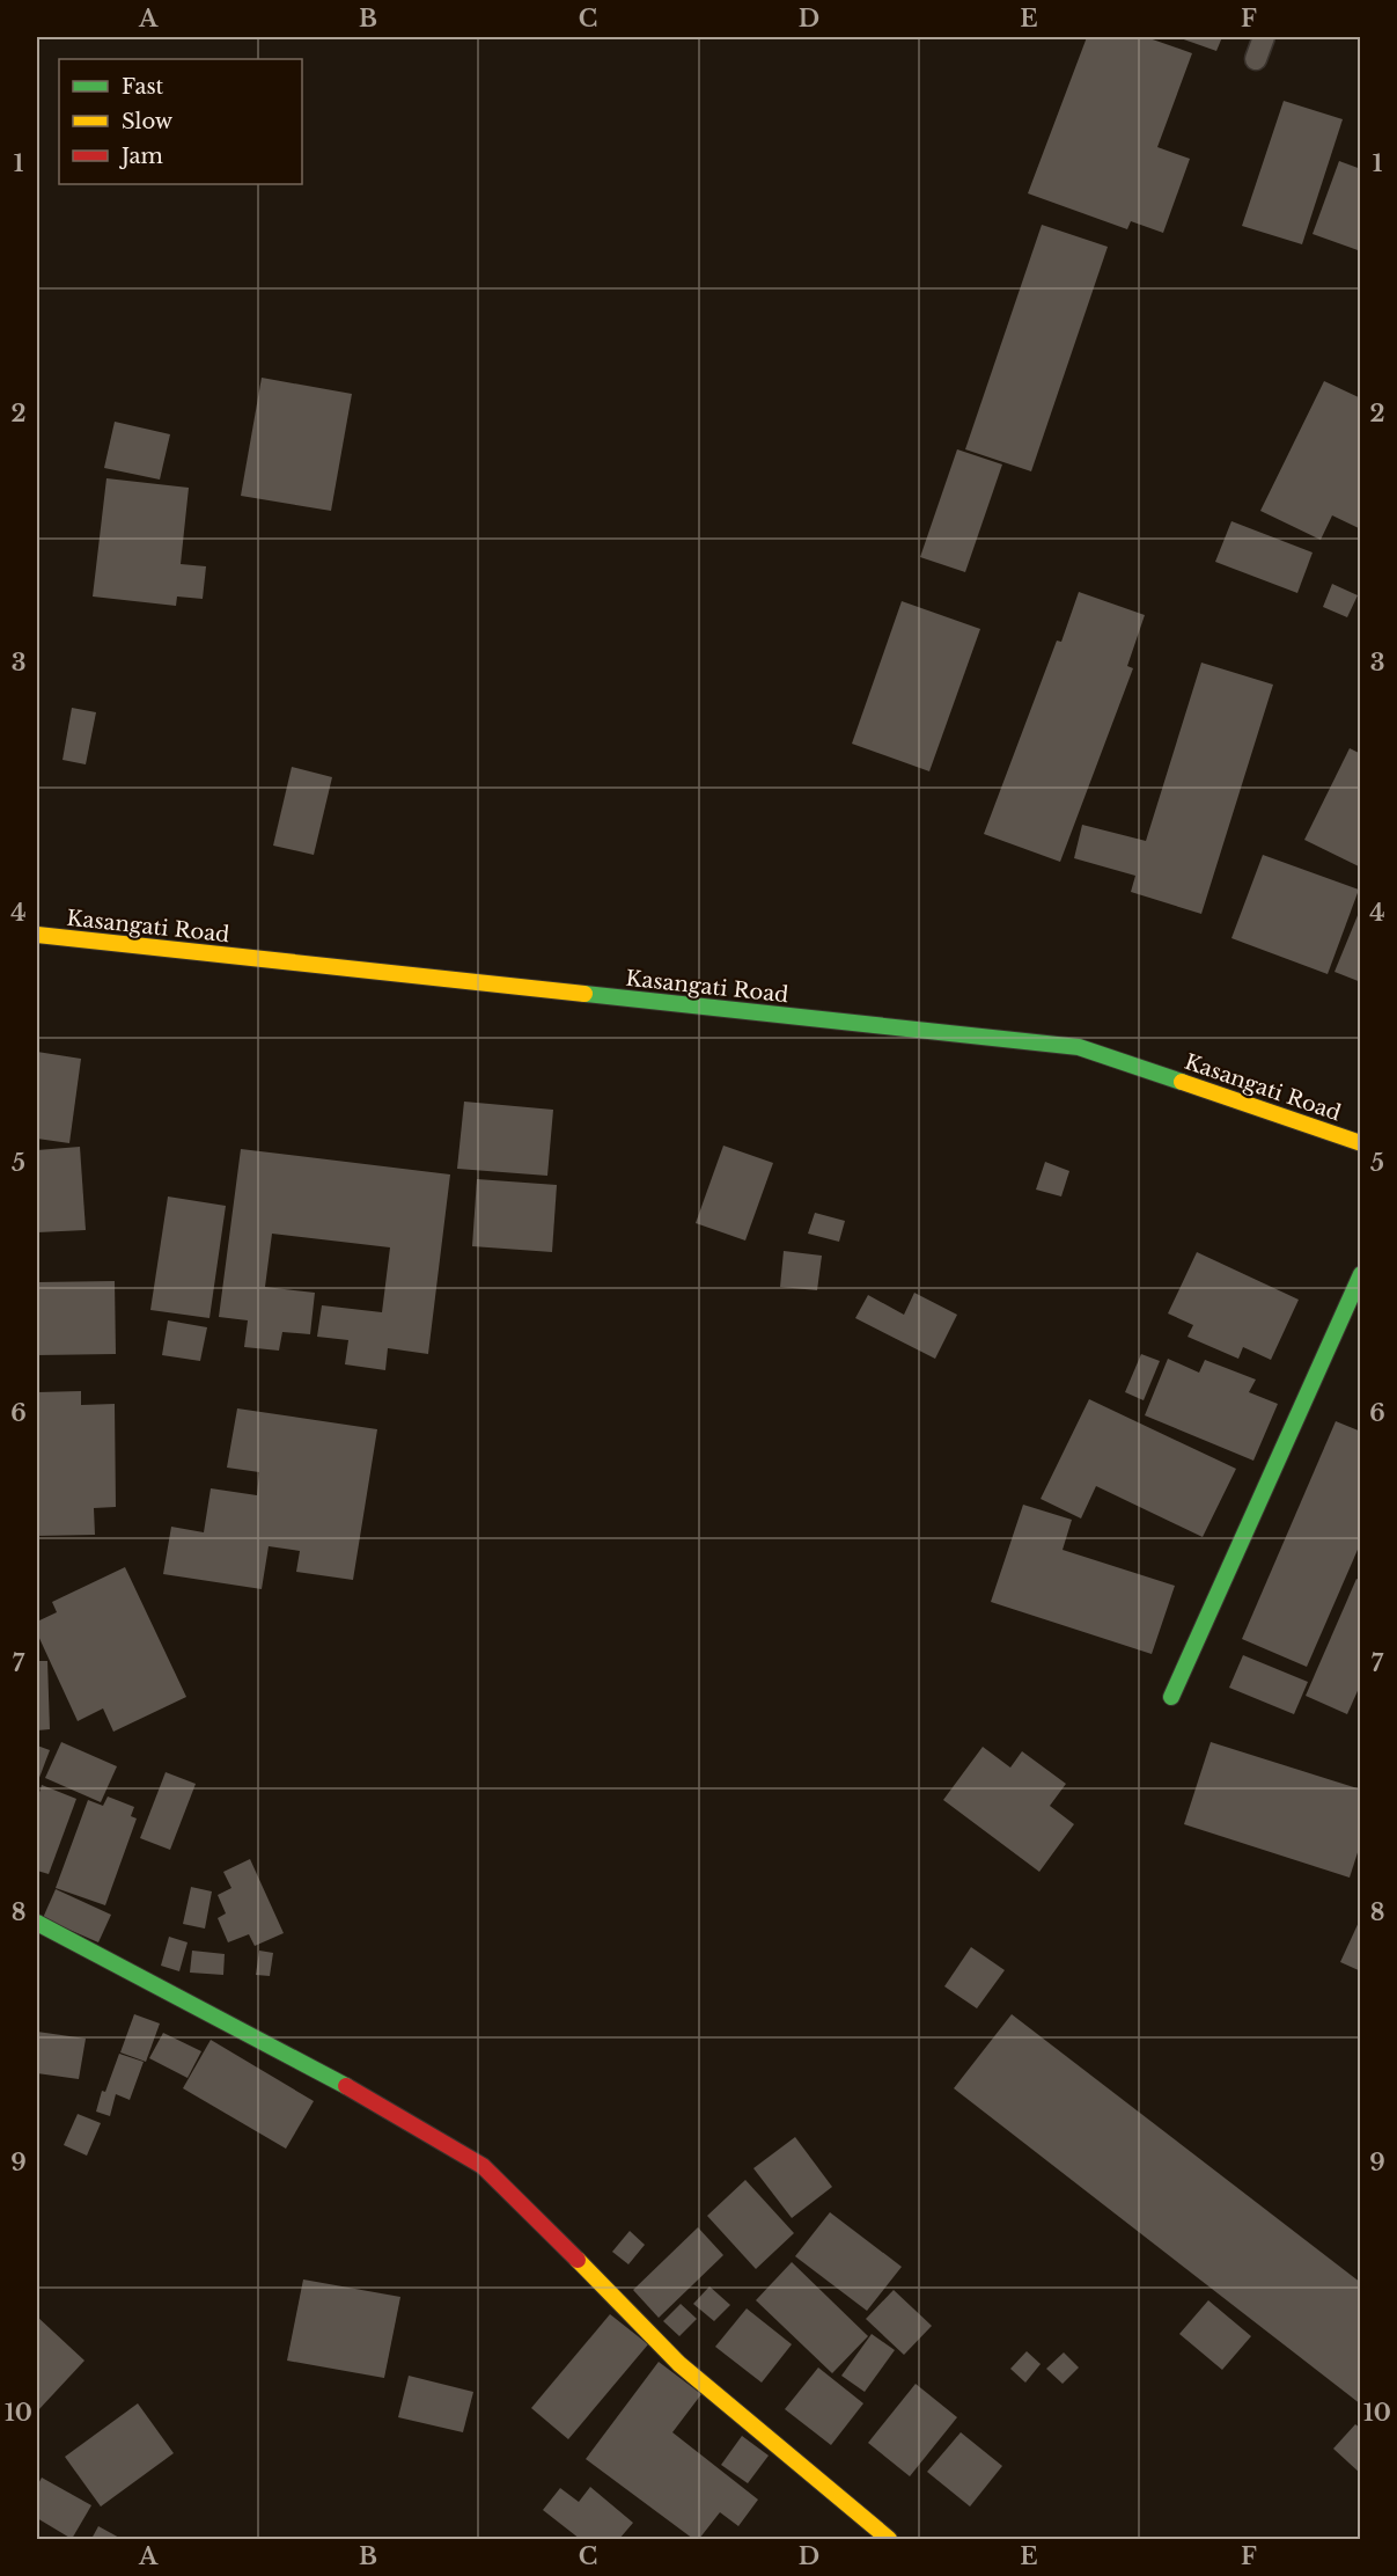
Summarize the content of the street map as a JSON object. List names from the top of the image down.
{
  "streets": {
    "street": ["Kasangati Road"]
  },
  "legend": ["Fast", "Slow", "Jam"],
  "grid": {
    "columns": [
      "A",
      "B",
      "C",
      "D",
      "E",
      "F"
    ],
    "rows": [
      "1",
      "2",
      "3",
      "4",
      "5",
      "6",
      "7",
      "8",
      "9",
      "10"
    ]
  }
}
